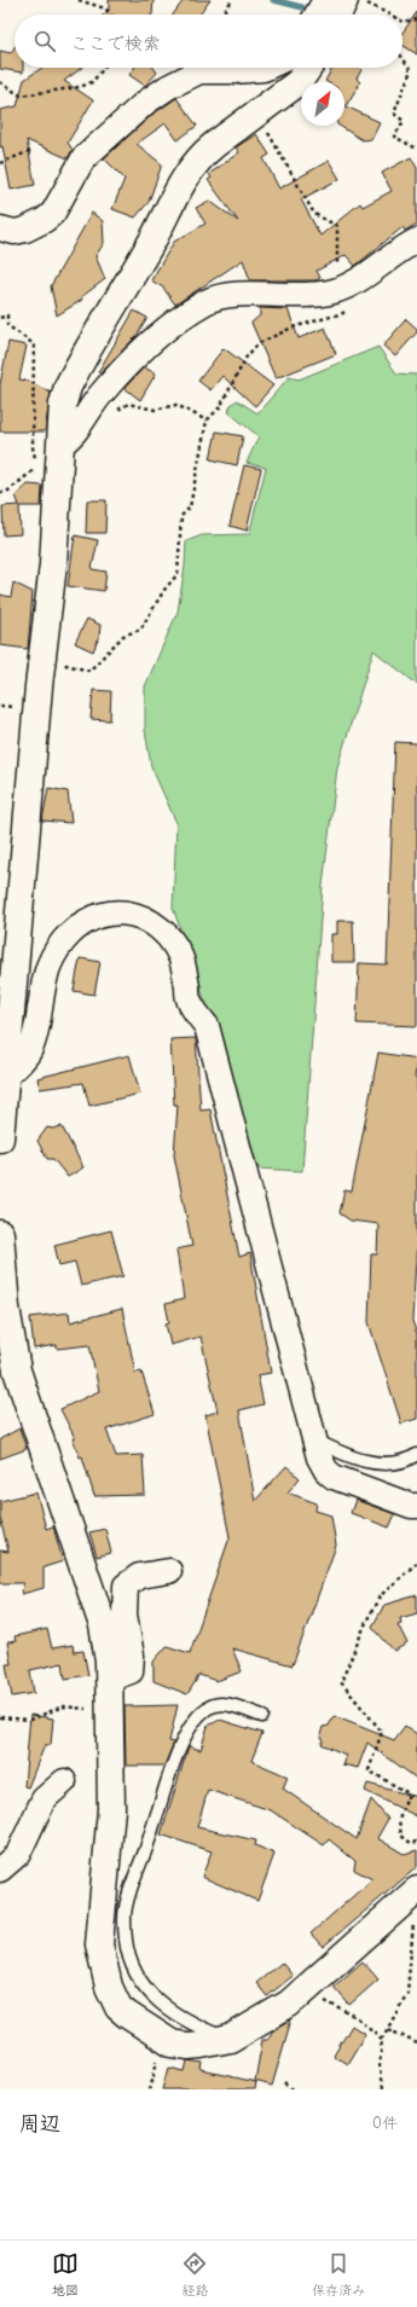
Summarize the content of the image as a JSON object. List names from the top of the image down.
{
  "north": "top right",
  "page": {
    "search": "ここで検索",
    "heading": ["周辺", "0件"],
    "nav": ["地図", "経路", "保存済み"]
  }
}
